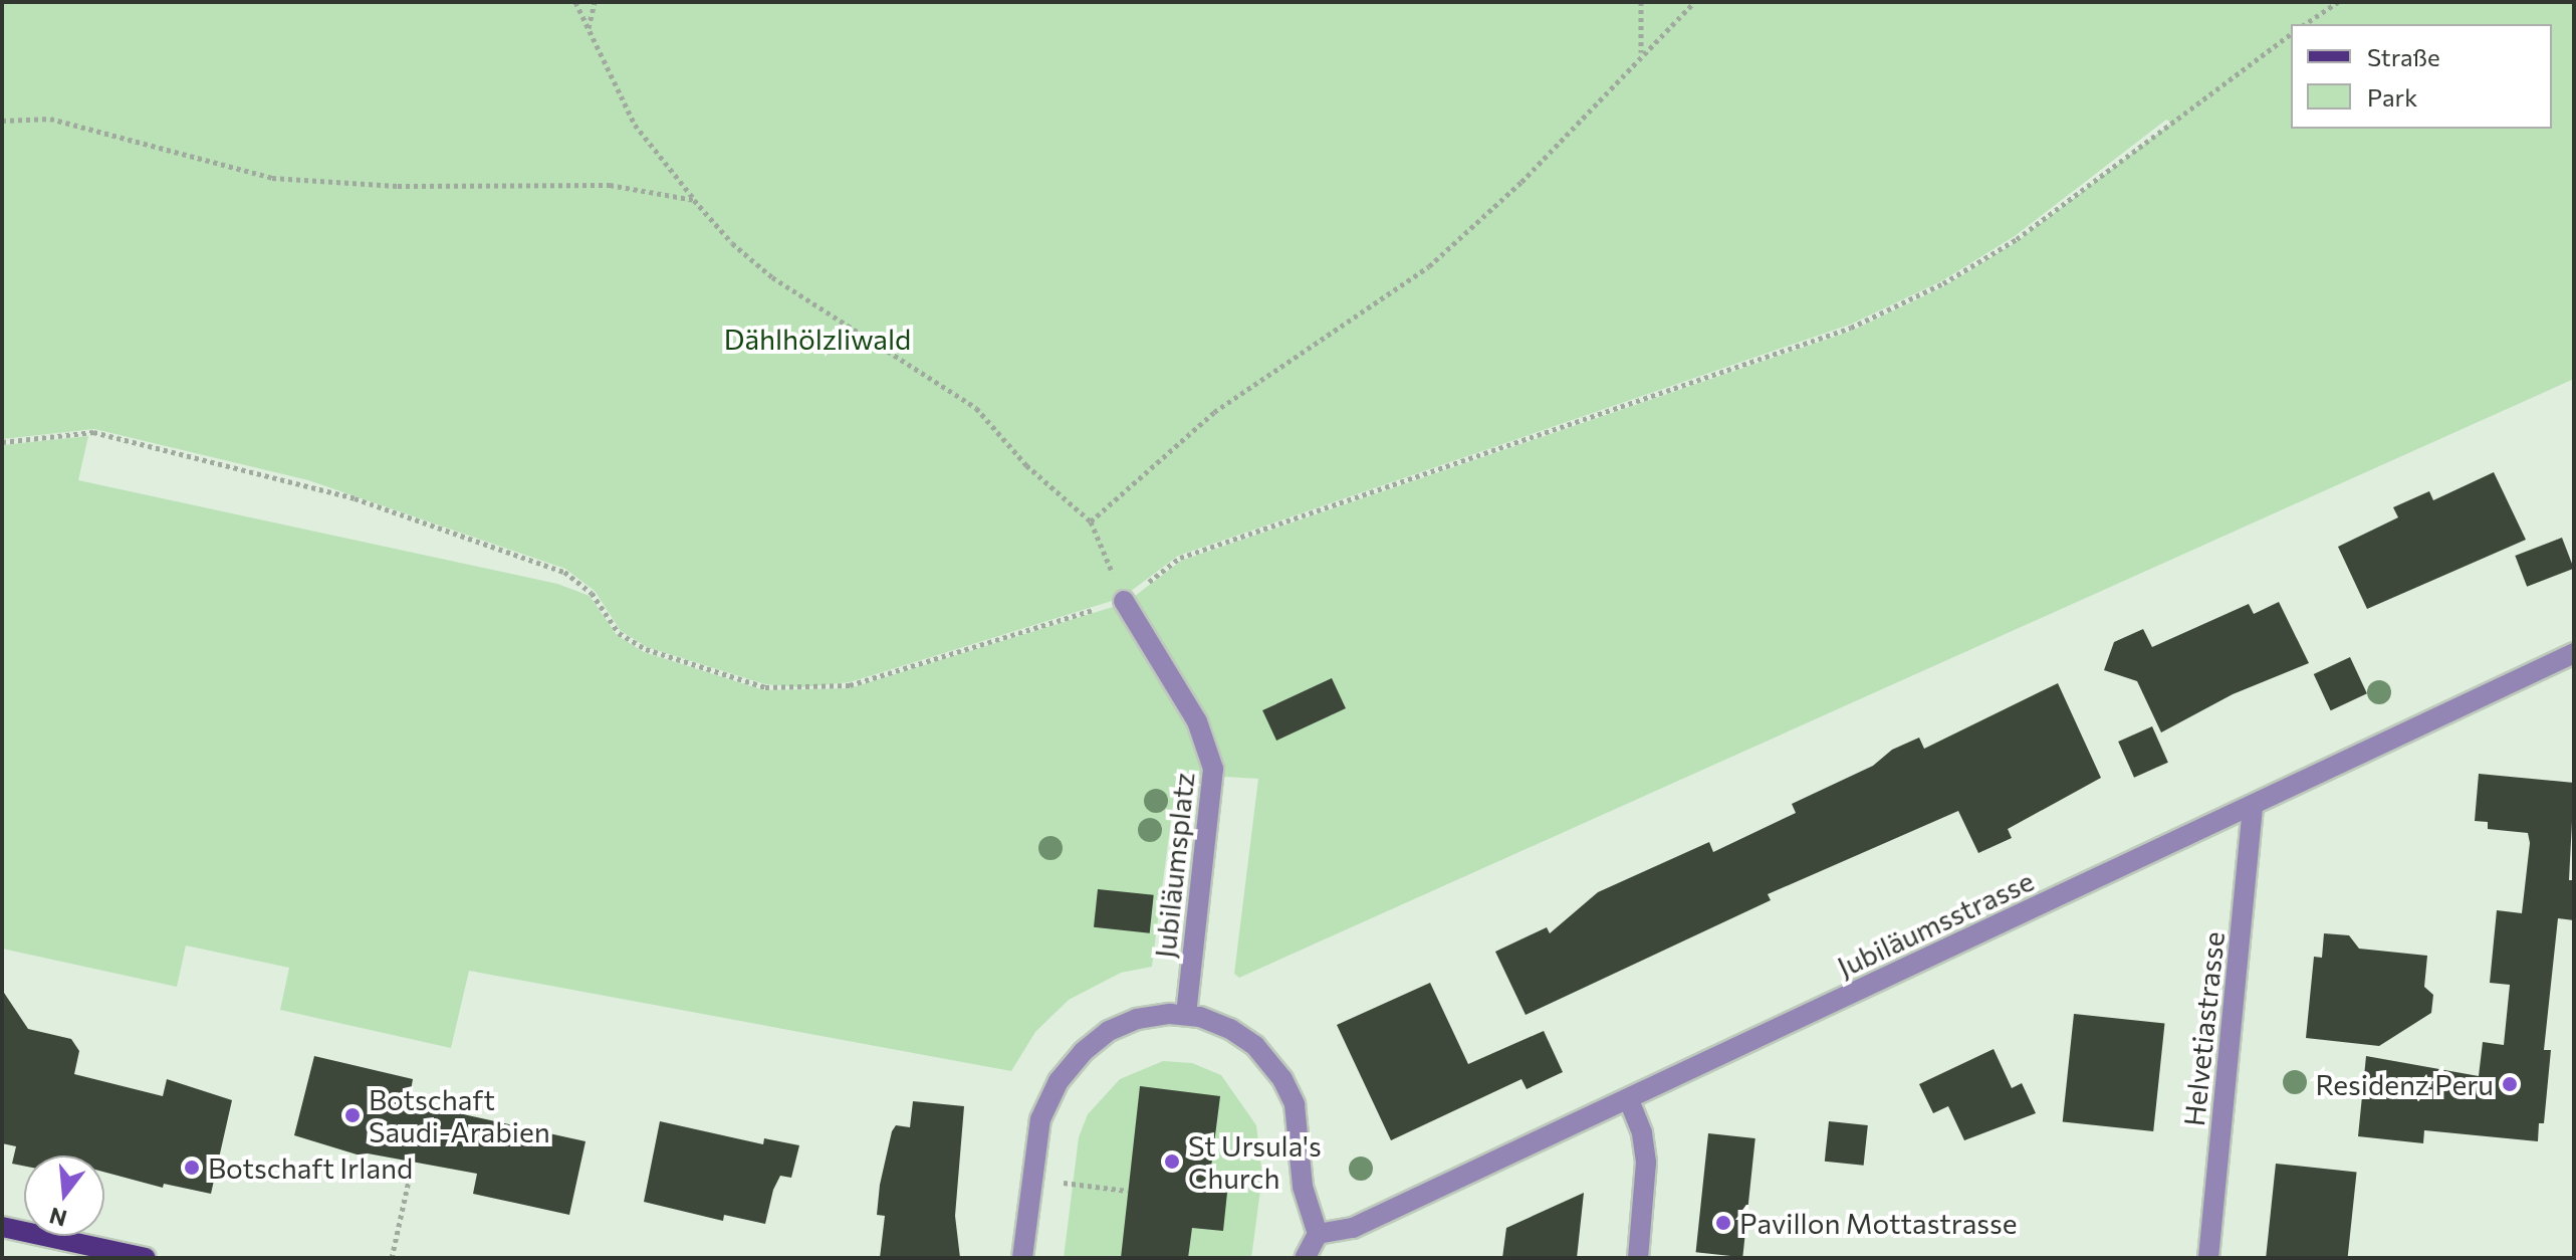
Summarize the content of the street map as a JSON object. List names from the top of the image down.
{
  "streets": {
    "street": ["Jubiläumsplatz", "Jubiläumsstrasse", "Helvetiastrasse"]
  },
  "crossings": [
    ["Jubiläumsstrasse", "Helvetiastrasse"]
  ],
  "parks": ["Dählhölzliwald"],
  "places": [
    "Residenz Peru",
    "Botschaft Saudi-Arabien",
    "St Ursula's Church",
    "Botschaft Irland",
    "Pavillon Mottastrasse"
  ],
  "legend": ["Straße", "Park"],
  "north": "bottom"
}
